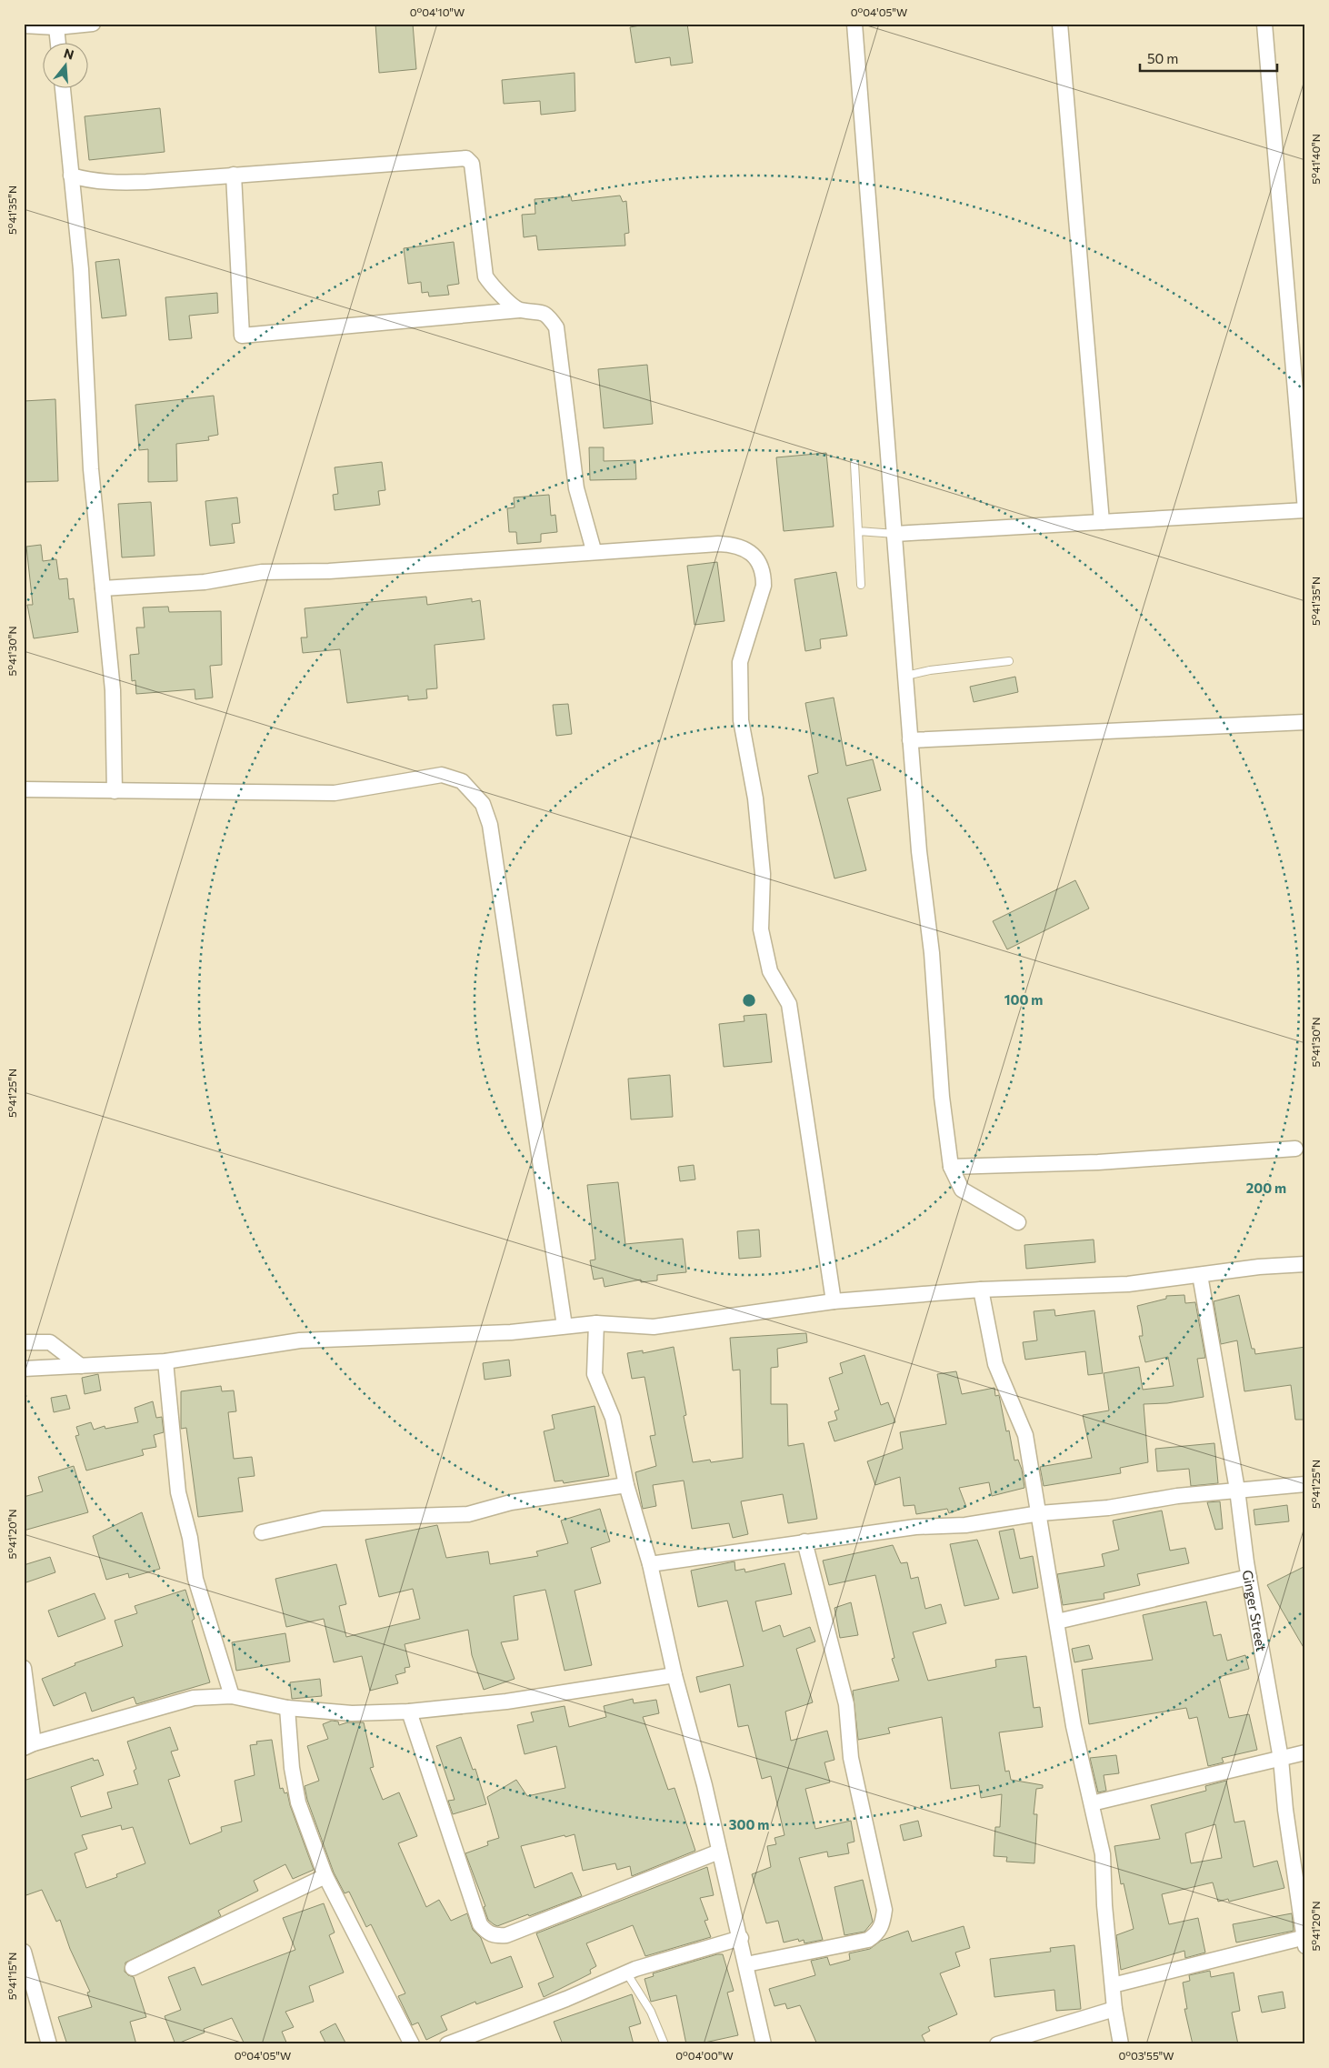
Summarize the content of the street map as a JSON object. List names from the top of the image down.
{
  "streets": {
    "street": ["Ginger Street"]
  },
  "scale_bar": "50 m",
  "north": "top",
  "coordinates": [
    "0°04'10\"W",
    "0°04'05\"W",
    "5°41'40\"N",
    "5°41'35\"N",
    "5°41'30\"N",
    "5°41'25\"N",
    "5°41'20\"N",
    "5°41'15\"N",
    "0°04'00\"W",
    "0°03'55\"W"
  ],
  "rings": ["100 m", "200 m", "300 m"]
}
